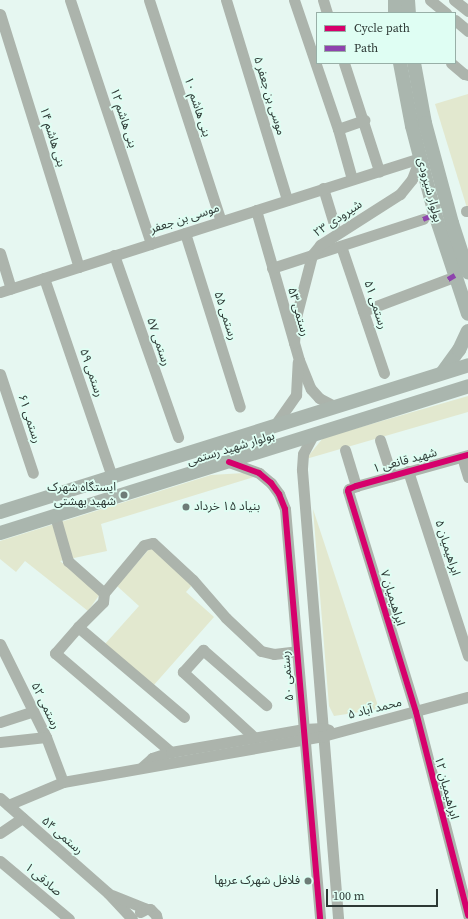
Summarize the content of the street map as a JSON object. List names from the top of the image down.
{
  "streets": {
    "main road": ["بولوار شیرودی", "بولوار شهید رستمی"],
    "street": [
      "موسی بن جعفر ۵",
      "بنی هاشم ۱۰",
      "بنی هاشم ۱۲",
      "بنی هاشم ۱۴",
      "موسی بن جعفر",
      "شیرودی ۲۳",
      "رستمی ۵۱",
      "رستمی ۵۳",
      "رستمی ۵۵",
      "رستمی ۵۷",
      "رستمی ۵۹",
      "رستمی ۶۱",
      "شهید قانعی ۱",
      "ابراهیمیان ۵",
      "ابراهیمیان ۷",
      "رستمی ۵۰",
      "رستمی ۵۲",
      "محمد آباد ۵",
      "ابراهیمیان ۱۲",
      "رستمی ۵۴",
      "صادقی ۱"
    ]
  },
  "crossings": [
    ["موسی بن جعفر ۵", "موسی بن جعفر"],
    ["بنی هاشم ۱۰", "موسی بن جعفر"],
    ["بنی هاشم ۱۲", "موسی بن جعفر"],
    ["بنی هاشم ۱۴", "موسی بن جعفر"],
    ["بولوار شیرودی", "موسی بن جعفر"],
    ["بولوار شیرودی", "شیرودی ۲۳"],
    ["موسی بن جعفر", "شیرودی ۲۳"],
    ["موسی بن جعفر", "رستمی ۵۳"],
    ["موسی بن جعفر", "رستمی ۵۵"],
    ["موسی بن جعفر", "رستمی ۵۷"],
    ["موسی بن جعفر", "رستمی ۵۹"],
    ["شیرودی ۲۳", "رستمی ۵۳"],
    ["رستمی ۵۳", "بولوار شهید رستمی"],
    ["رستمی ۵۹", "بولوار شهید رستمی"],
    ["بولوار شهید رستمی", "رستمی ۵۰"],
    ["شهید قانعی ۱", "ابراهیمیان ۵"],
    ["شهید قانعی ۱", "ابراهیمیان ۷"],
    ["ابراهیمیان ۷", "محمد آباد ۵"],
    ["ابراهیمیان ۷", "ابراهیمیان ۱۲"],
    ["رستمی ۵۰", "محمد آباد ۵"],
    ["محمد آباد ۵", "ابراهیمیان ۱۲"]
  ],
  "places": ["ایستگاه شهرک شهید بهشتی", "بنیاد ۱۵ خرداد", "فلافل شهرک عربها"],
  "legend": ["Cycle path", "Path"],
  "scale_bar": "100 m"
}
